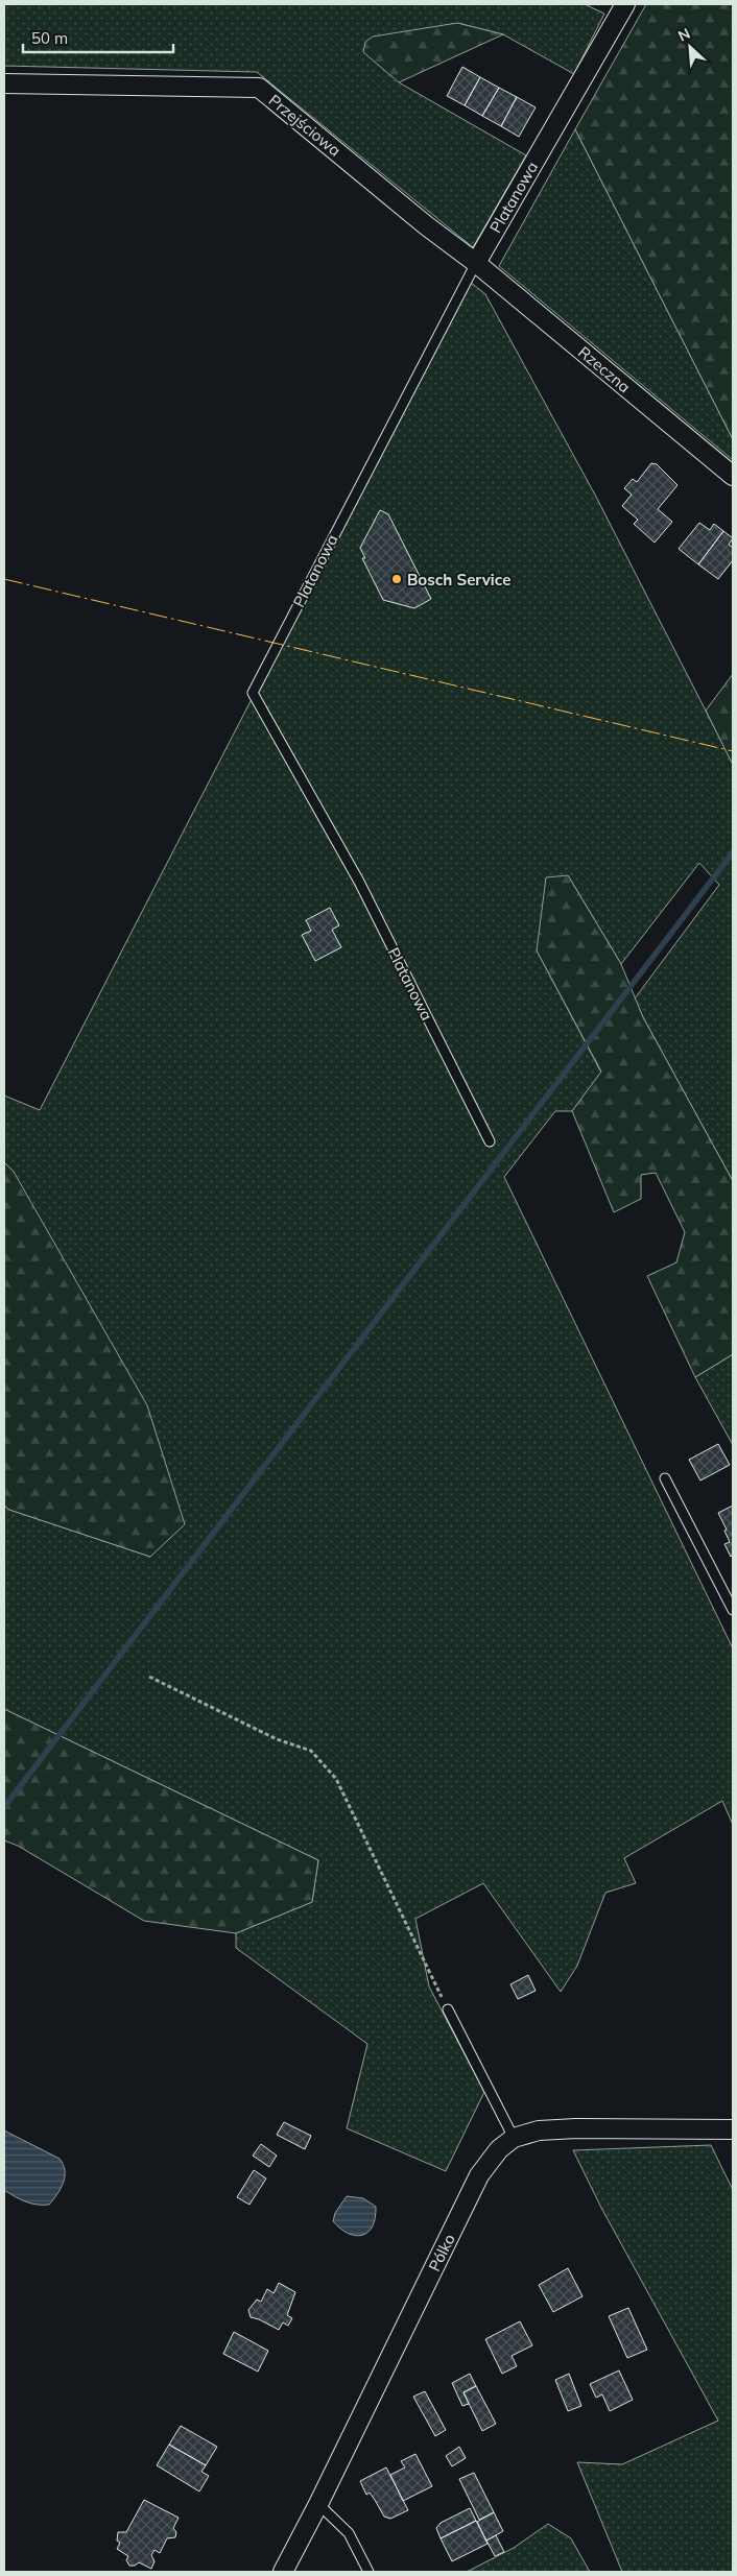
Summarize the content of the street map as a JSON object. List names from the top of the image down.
{
  "streets": {
    "street": [
      "Przejściowa",
      "Platanowa",
      "Rzeczna",
      "Pólko"
    ]
  },
  "crossings": [
    ["Przejściowa", "Platanowa"],
    ["Przejściowa", "Rzeczna"],
    ["Platanowa", "Rzeczna"]
  ],
  "places": ["Bosch Service"],
  "scale_bar": "50 m",
  "north": "top left"
}
